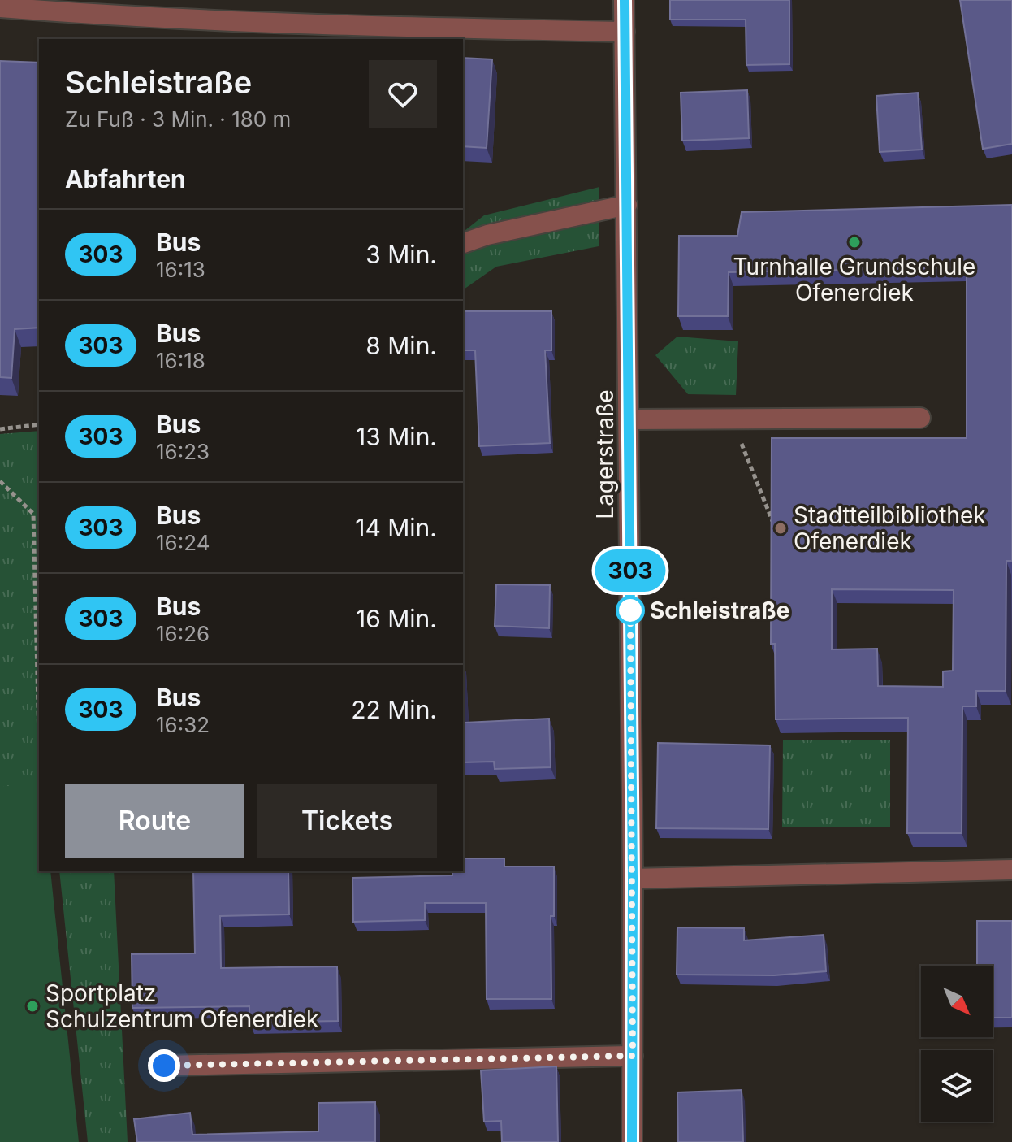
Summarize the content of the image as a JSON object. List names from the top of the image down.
{
  "streets": {
    "street": ["Lagerstraße"]
  },
  "places": [
    "Turnhalle Grundschule Ofenerdiek",
    "Stadtteilbibliothek Ofenerdiek",
    "Schleistraße",
    "Sportplatz Schulzentrum Ofenerdiek"
  ],
  "lines": ["bus line 303"],
  "north": "bottom right",
  "page": {
    "on_map": "303",
    "heading": [
      ["Schleistraße", "Zu Fuß · 3 Min. · 180 m"],
      "Abfahrten"
    ],
    "list": [
      {
        "mark": "303",
        "name": "Bus",
        "note": "16:13",
        "value": "3 Min."
      },
      {
        "mark": "303",
        "name": "Bus",
        "note": "16:18",
        "value": "8 Min."
      },
      {
        "mark": "303",
        "name": "Bus",
        "note": "16:23",
        "value": "13 Min."
      },
      {
        "mark": "303",
        "name": "Bus",
        "note": "16:24",
        "value": "14 Min."
      },
      {
        "mark": "303",
        "name": "Bus",
        "note": "16:26",
        "value": "16 Min."
      },
      {
        "mark": "303",
        "name": "Bus",
        "note": "16:32",
        "value": "22 Min."
      }
    ],
    "buttons": ["Route", "Tickets"]
  }
}
